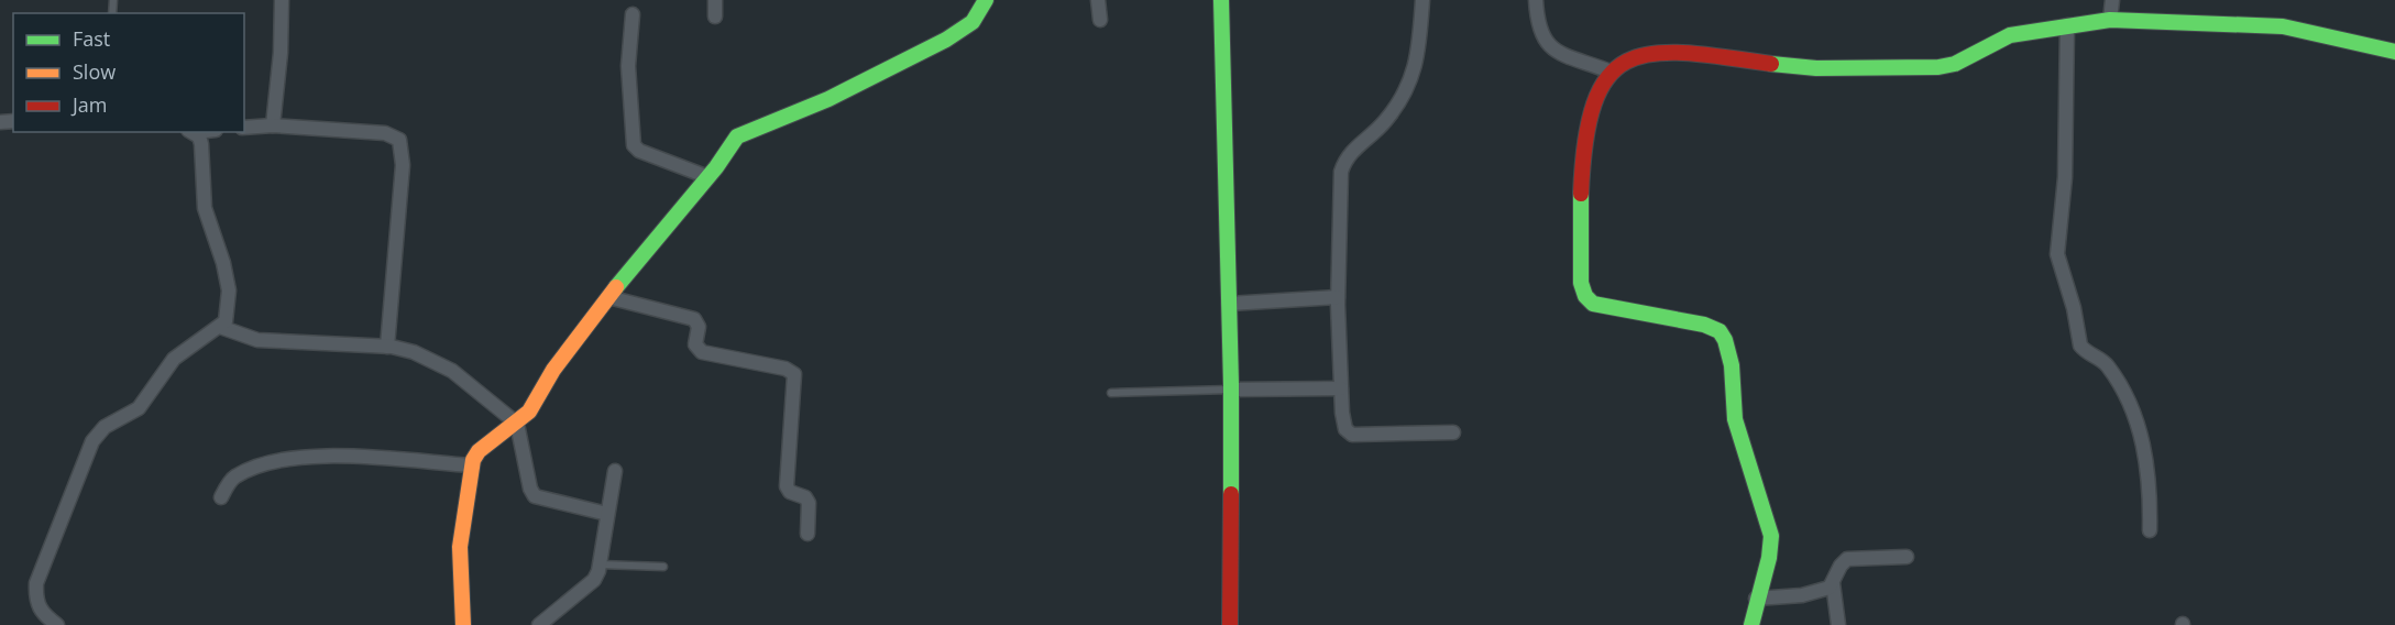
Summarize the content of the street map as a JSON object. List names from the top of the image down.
{
  "legend": ["Fast", "Slow", "Jam"]
}
